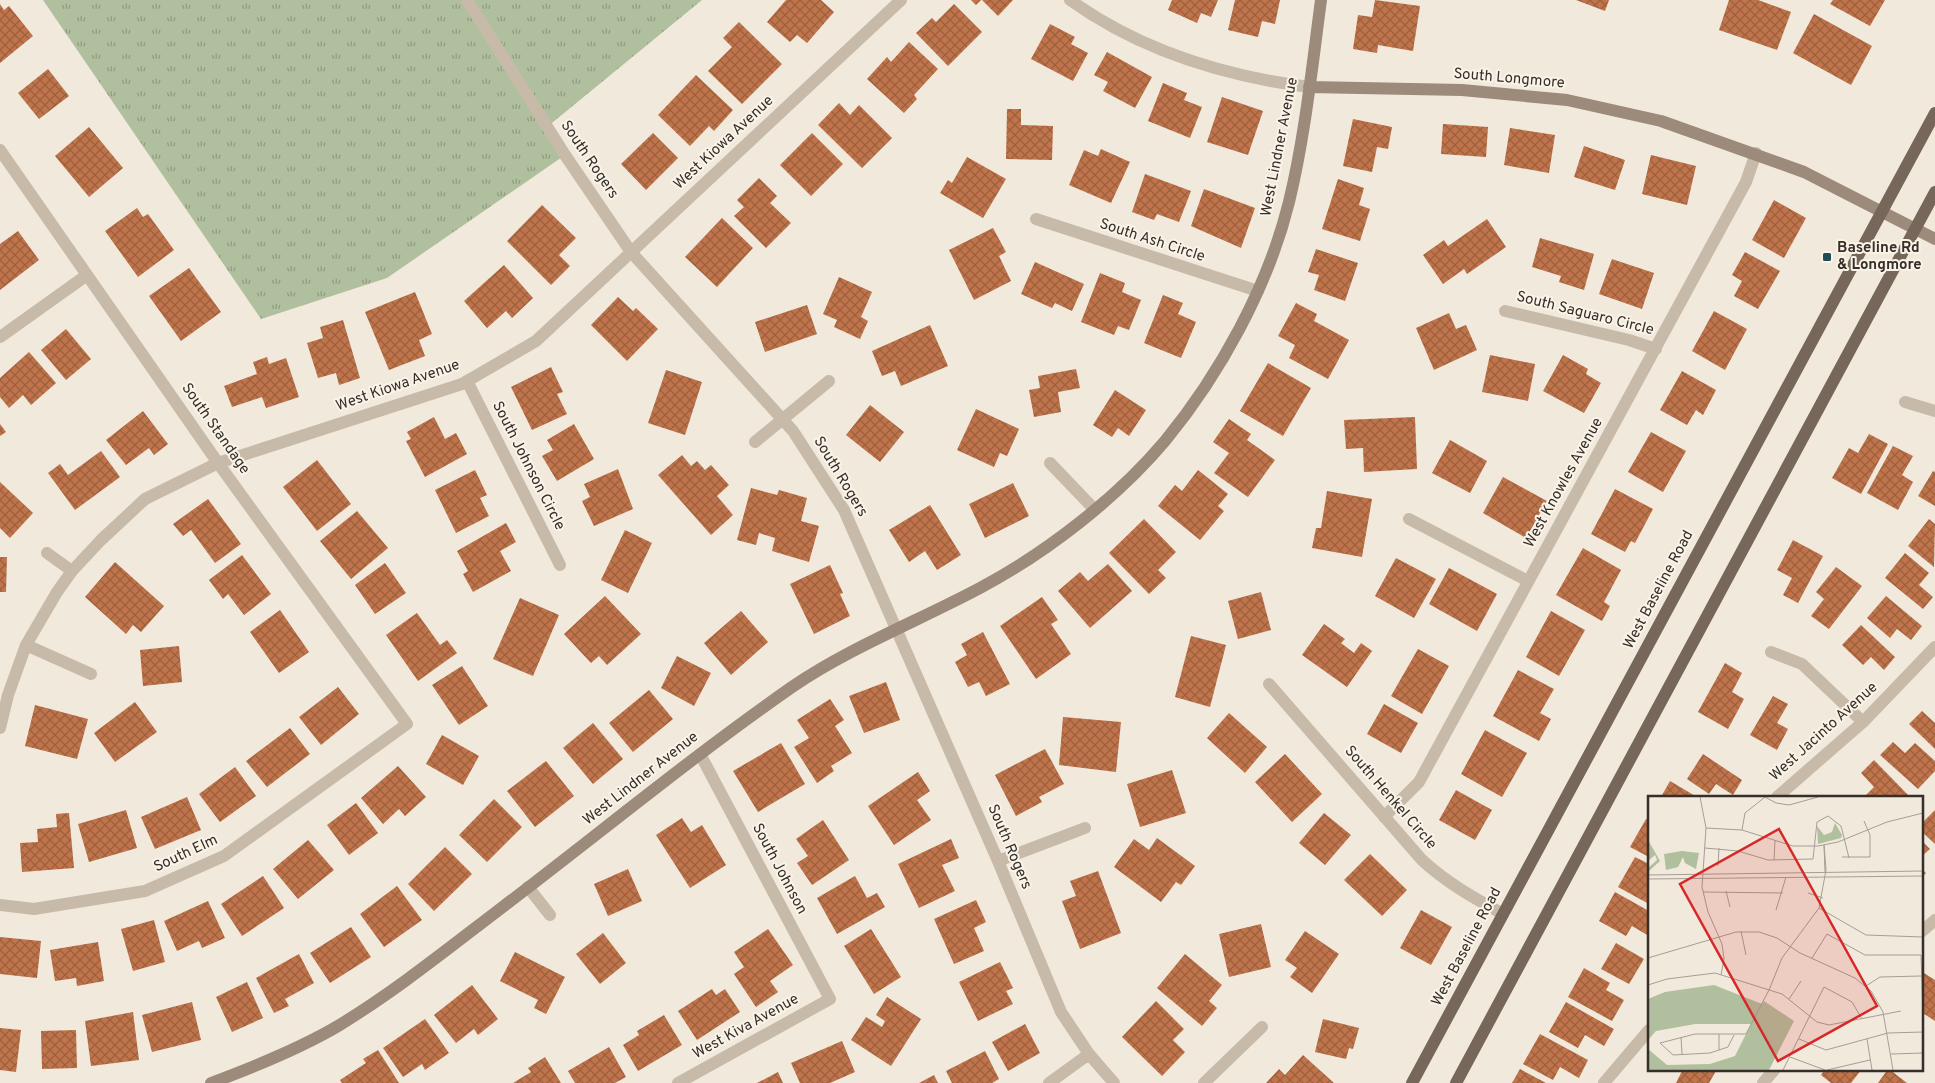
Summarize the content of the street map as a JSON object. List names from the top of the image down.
{
  "streets": {
    "main road": ["West Baseline Road"],
    "street": [
      "South Longmore",
      "West Kiowa Avenue",
      "West Lindner Avenue",
      "South Rogers",
      "South Ash Circle",
      "South Saguaro Circle",
      "South Standage",
      "South Johnson Circle",
      "West Knowles Avenue",
      "West Jacinto Avenue",
      "South Henkel Circle",
      "South Elm",
      "South Johnson",
      "West Kiva Avenue"
    ]
  },
  "crossings": [
    ["South Longmore", "West Lindner Avenue"],
    ["South Longmore", "West Knowles Avenue"],
    ["South Longmore", "West Baseline Road"],
    ["West Kiowa Avenue", "South Rogers"],
    ["West Kiowa Avenue", "South Standage"],
    ["West Kiowa Avenue", "South Johnson Circle"],
    ["West Lindner Avenue", "South Rogers"],
    ["West Lindner Avenue", "South Ash Circle"],
    ["West Lindner Avenue", "South Johnson"],
    ["South Saguaro Circle", "West Knowles Avenue"],
    ["South Standage", "South Elm"],
    ["West Knowles Avenue", "South Henkel Circle"],
    ["West Baseline Road", "South Henkel Circle"],
    ["South Johnson", "West Kiva Avenue"]
  ],
  "places": {
    "transit": ["Baseline Rd & Longmore"]
  }
}
